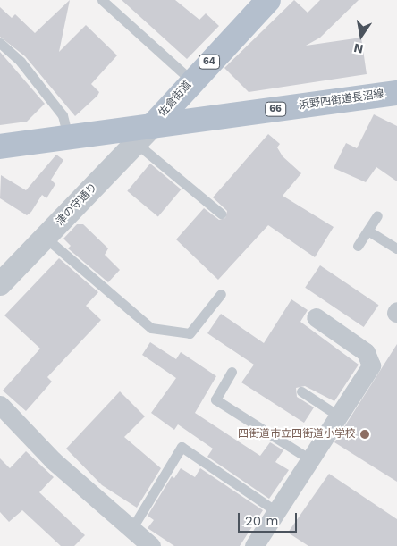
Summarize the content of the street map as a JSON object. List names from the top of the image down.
{
  "streets": {
    "main road": [
      "64",
      "佐倉街道",
      "浜野四街道長沼線",
      "66"
    ],
    "street": ["津の守通り"]
  },
  "crossings": [
    ["佐倉街道", "浜野四街道長沼線"],
    ["佐倉街道", "津の守通り"],
    ["浜野四街道長沼線", "津の守通り"]
  ],
  "places": ["四街道市立四街道小学校"],
  "scale_bar": "20 m",
  "north": "bottom"
}
